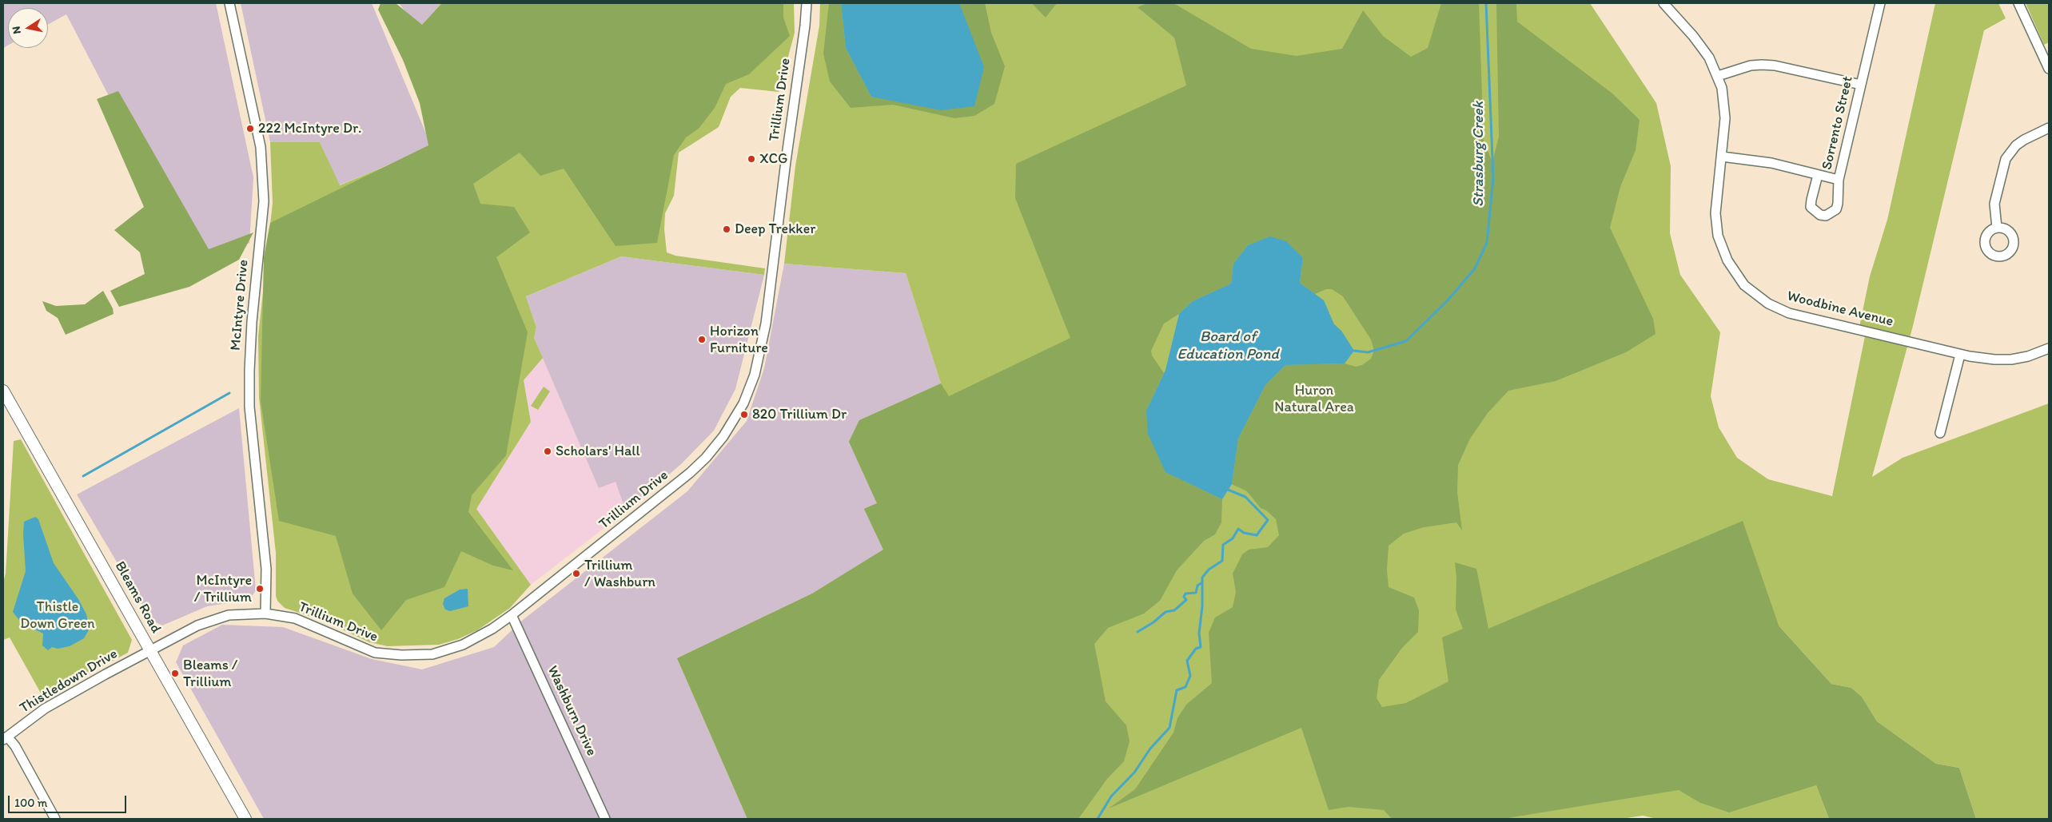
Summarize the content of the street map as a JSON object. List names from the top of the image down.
{
  "streets": {
    "main road": ["Bleams Road"],
    "street": [
      "Trillium Drive",
      "Sorrento Street",
      "McIntyre Drive",
      "Woodbine Avenue",
      "Thistledown Drive",
      "Washburn Drive"
    ]
  },
  "crossings": [
    ["Trillium Drive", "McIntyre Drive"],
    ["Trillium Drive", "Bleams Road"],
    ["Trillium Drive", "Thistledown Drive"],
    ["Trillium Drive", "Washburn Drive"],
    ["Sorrento Street", "Woodbine Avenue"],
    ["Bleams Road", "Thistledown Drive"]
  ],
  "water": ["Strasburg Creek", "Board of Education Pond"],
  "parks": ["Huron Natural Area", "Thistle Down Green"],
  "places": [
    "222 McIntyre Dr.",
    "XCG",
    "Deep Trekker",
    "Horizon Furniture",
    "820 Trillium Dr",
    "Scholars' Hall",
    "Trillium / Washburn",
    "McIntyre / Trillium",
    "Bleams / Trillium"
  ],
  "scale_bar": "100 m",
  "north": "left"
}
